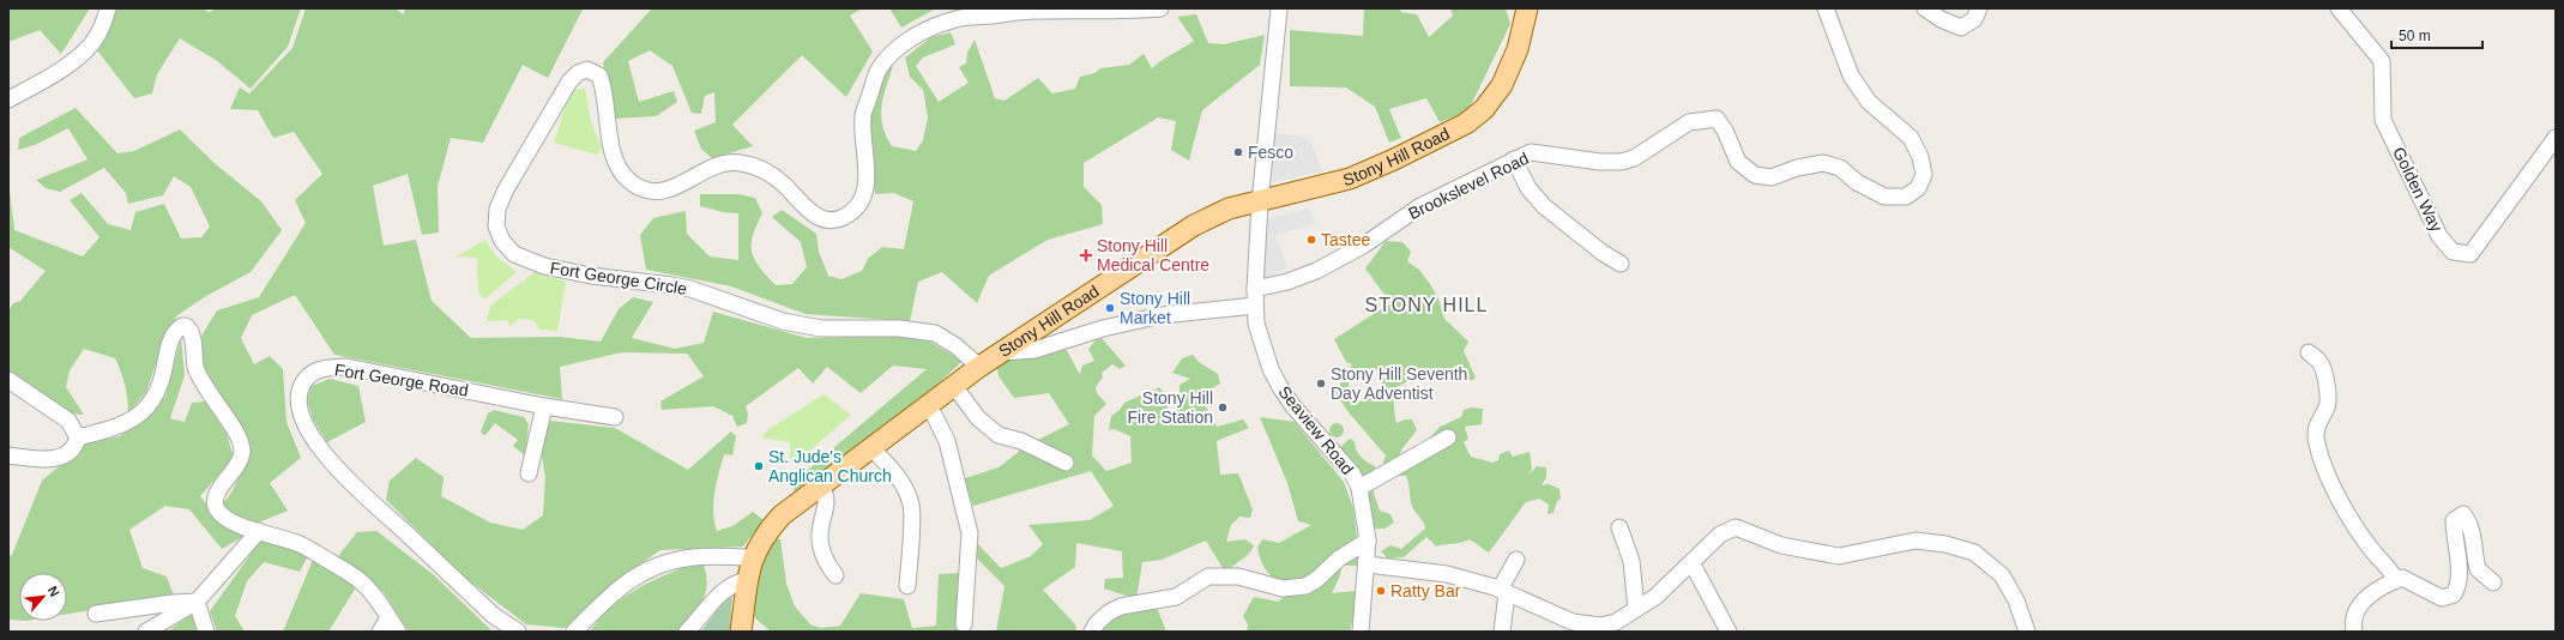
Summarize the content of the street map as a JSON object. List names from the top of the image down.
{
  "streets": {
    "main road": ["Stony Hill Road"],
    "street": [
      "Brookslevel Road",
      "Golden Way",
      "Fort George Circle",
      "Fort George Road",
      "Seaview Road"
    ]
  },
  "crossings": [
    ["Stony Hill Road", "Fort George Circle"],
    ["Stony Hill Road", "Seaview Road"],
    ["Brookslevel Road", "Seaview Road"]
  ],
  "districts": ["STONY HILL"],
  "places": {
    "other": [
      "Fesco",
      "Tastee",
      "Stony Hill Market",
      "Stony Hill Seventh Day Adventist",
      "Stony Hill Fire Station",
      "St. Jude's Anglican Church",
      "Ratty Bar"
    ],
    "health": ["Stony Hill Medical Centre"]
  },
  "scale_bar": "50 m",
  "north": "top right"
}
